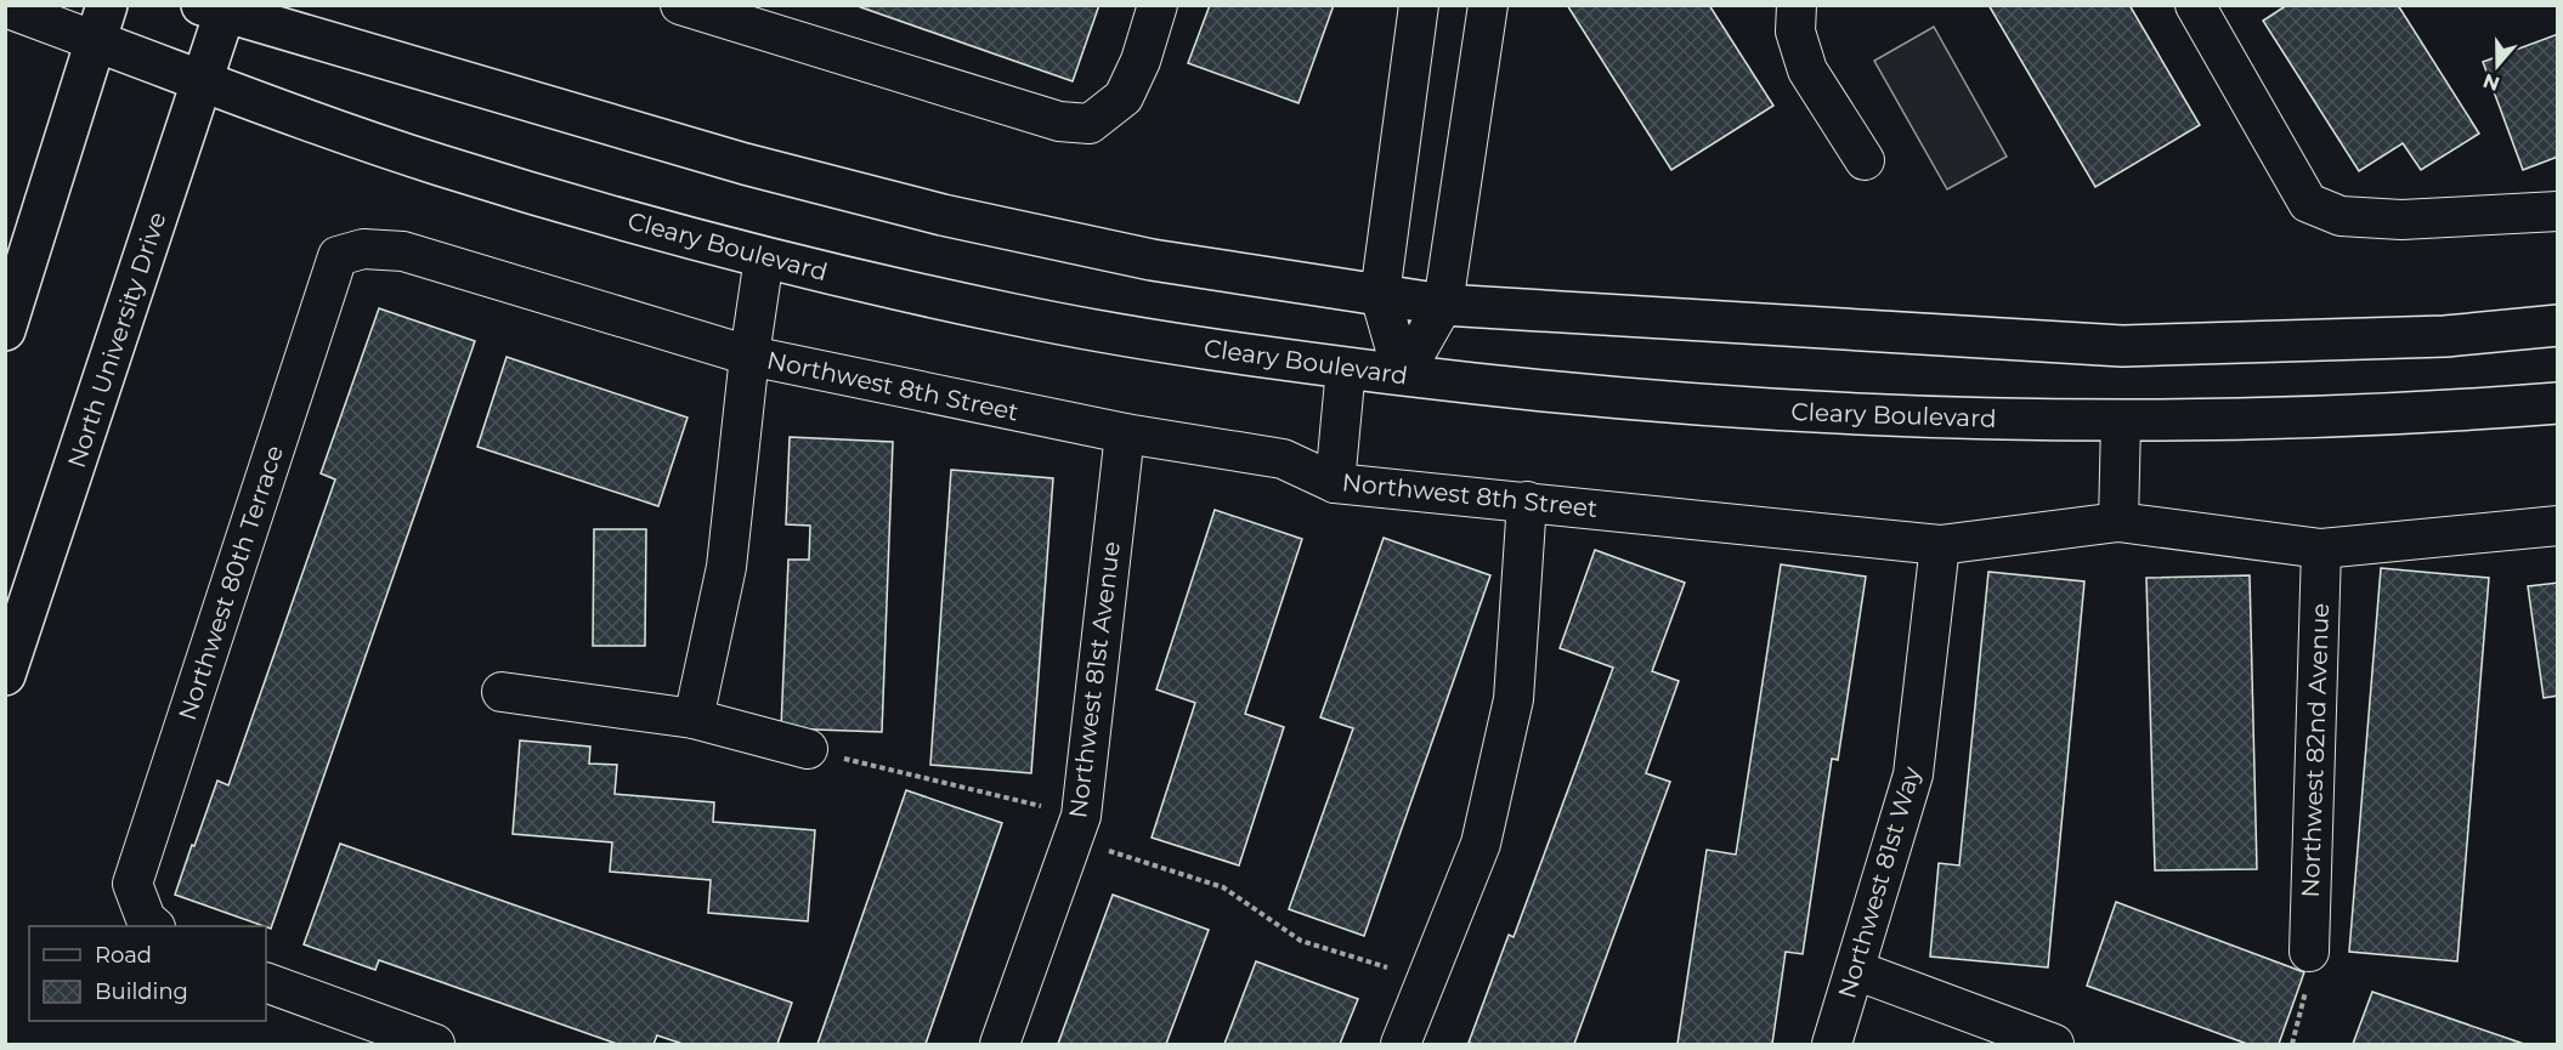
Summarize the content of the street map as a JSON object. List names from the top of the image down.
{
  "streets": {
    "street": [
      "Cleary Boulevard",
      "North University Drive",
      "Northwest 8th Street",
      "Northwest 80th Terrace",
      "Northwest 81st Avenue",
      "Northwest 82nd Avenue",
      "Northwest 81st Way"
    ]
  },
  "crossings": [
    ["Cleary Boulevard", "North University Drive"],
    ["Northwest 8th Street", "Northwest 80th Terrace"],
    ["Northwest 8th Street", "Northwest 81st Avenue"],
    ["Northwest 8th Street", "Northwest 82nd Avenue"],
    ["Northwest 8th Street", "Northwest 81st Way"]
  ],
  "legend": ["Road", "Building"],
  "north": "bottom"
}
